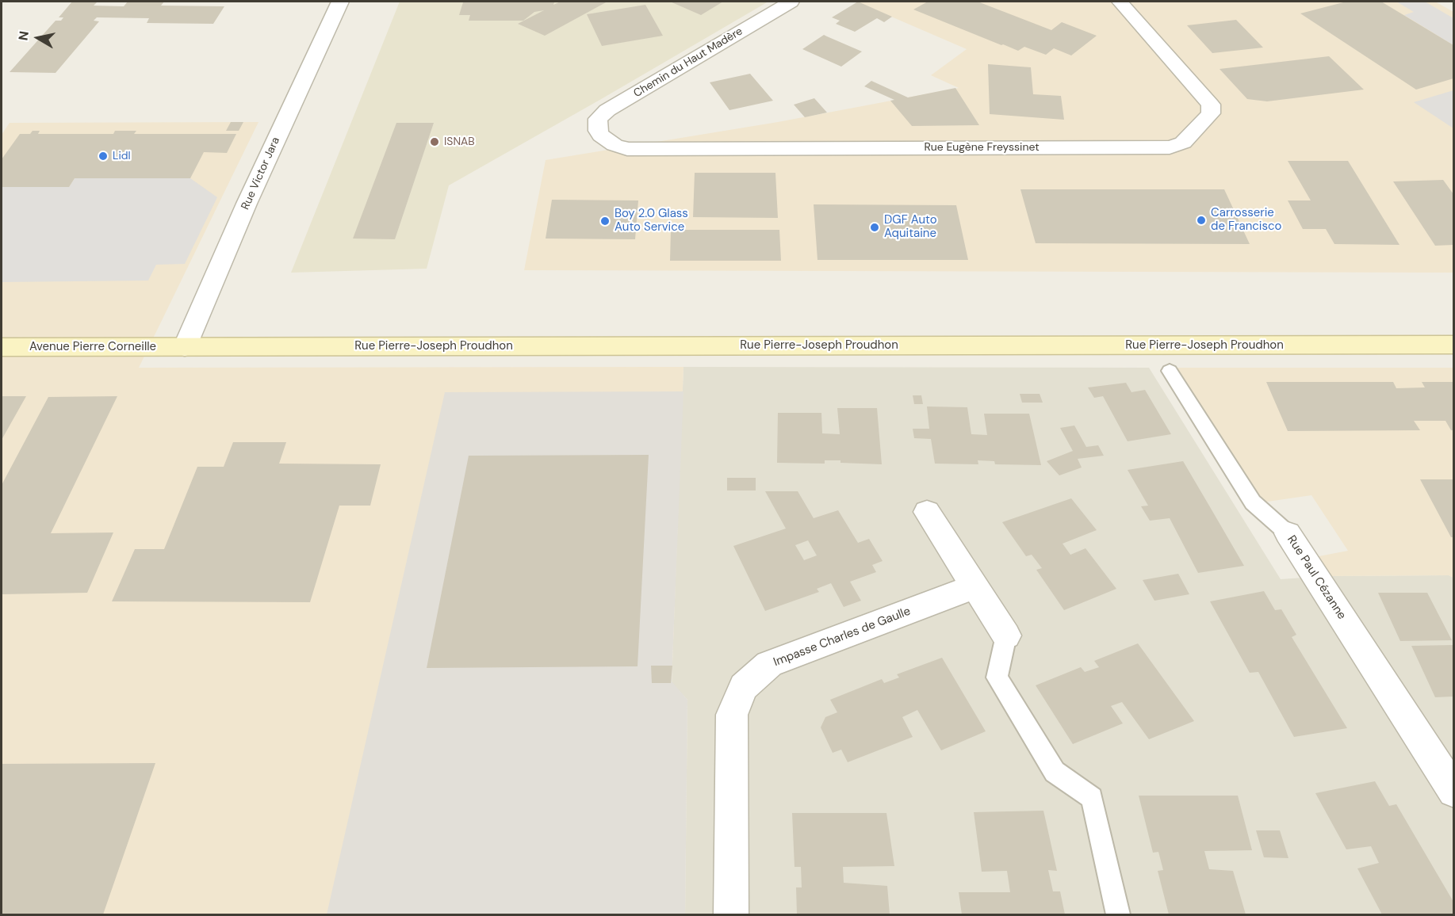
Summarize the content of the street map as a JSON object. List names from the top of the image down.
{
  "streets": {
    "street": [
      "Chemin du Haut Madère",
      "Rue Eugène Freyssinet",
      "Rue Victor Jara",
      "Rue Pierre-Joseph Proudhon",
      "Avenue Pierre Corneille",
      "Rue Paul Cézanne",
      "Impasse Charles de Gaulle"
    ]
  },
  "crossings": [
    ["Chemin du Haut Madère", "Rue Eugène Freyssinet"],
    ["Rue Victor Jara", "Rue Pierre-Joseph Proudhon"],
    ["Rue Victor Jara", "Avenue Pierre Corneille"],
    ["Rue Pierre-Joseph Proudhon", "Avenue Pierre Corneille"]
  ],
  "places": [
    "ISNAB",
    "Lidl",
    "Carrosserie de Francisco",
    "Boy 2.0 Glass Auto Service",
    "DGF Auto Aquitaine"
  ],
  "north": "left"
}
